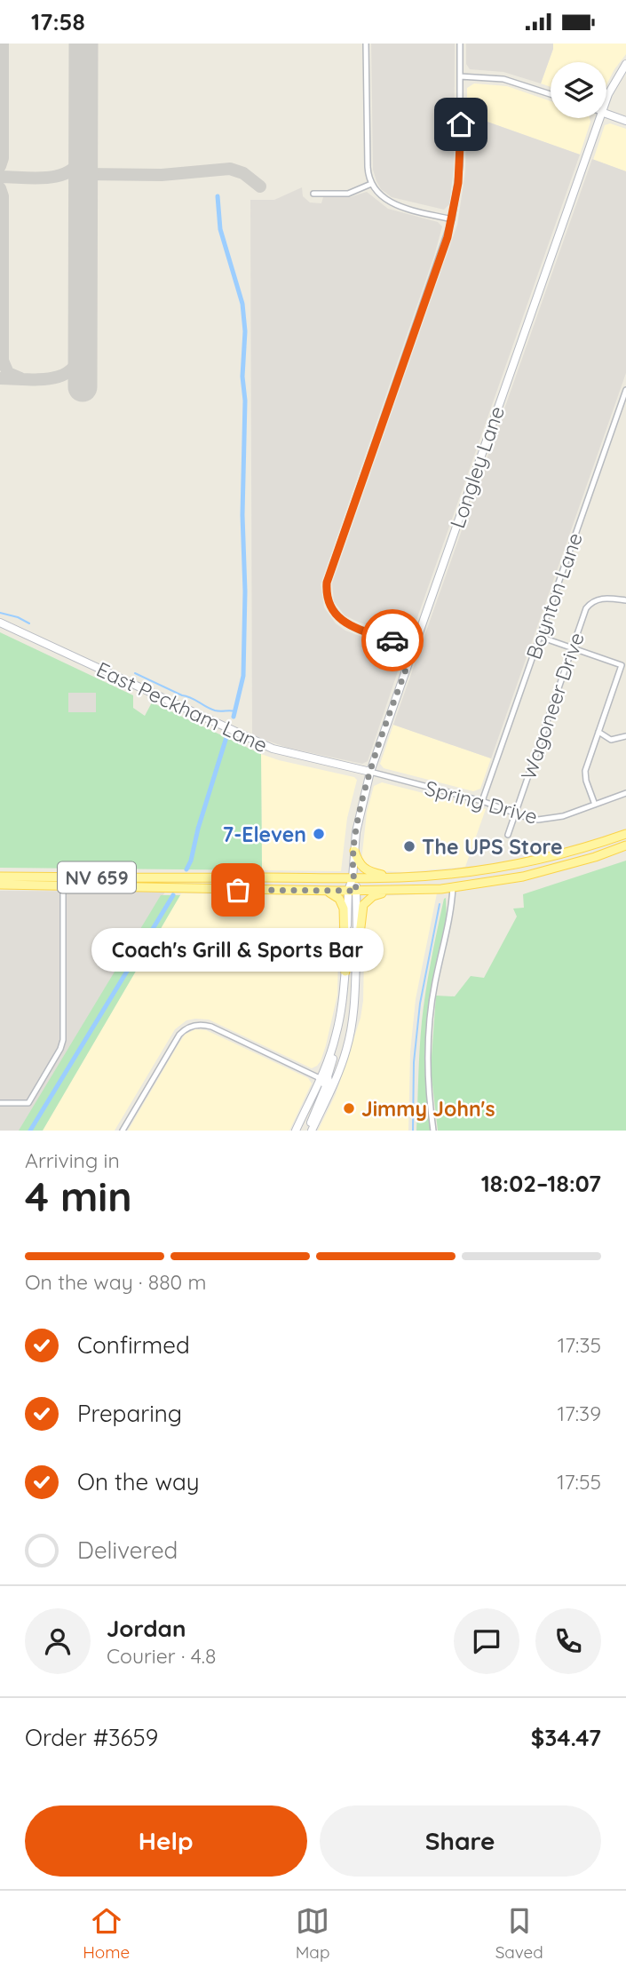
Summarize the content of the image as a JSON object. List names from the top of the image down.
{
  "streets": {
    "main road": ["Longley Lane", "East Peckham Lane", "NV 659"],
    "street": ["Boynton Lane", "Wagoneer Drive", "Spring Drive"]
  },
  "crossings": [
    ["Longley Lane", "East Peckham Lane"],
    ["Longley Lane", "Spring Drive"],
    ["Longley Lane", "NV 659"],
    ["Boynton Lane", "Spring Drive"],
    ["Wagoneer Drive", "Spring Drive"],
    ["East Peckham Lane", "Spring Drive"]
  ],
  "places": [
    "7-Eleven",
    "The UPS Store",
    "Coach's Grill & Sports Bar",
    "Jimmy John's"
  ],
  "page": {
    "status": "17:58",
    "bubble": "Coach's Grill & Sports Bar",
    "heading": ["4 min", "Arriving in", "18:02–18:07"],
    "panel": [
      "Jordan",
      "Courier · 4.8",
      "Order #3659",
      "$34.47"
    ],
    "bar": "On the way · 880 m",
    "list": [
      ["Confirmed", "17:35"],
      ["Preparing", "17:39"],
      ["On the way", "17:55"],
      "Delivered"
    ],
    "buttons": ["Help", "Share"],
    "tabs": ["Home", "Map", "Saved"]
  }
}
